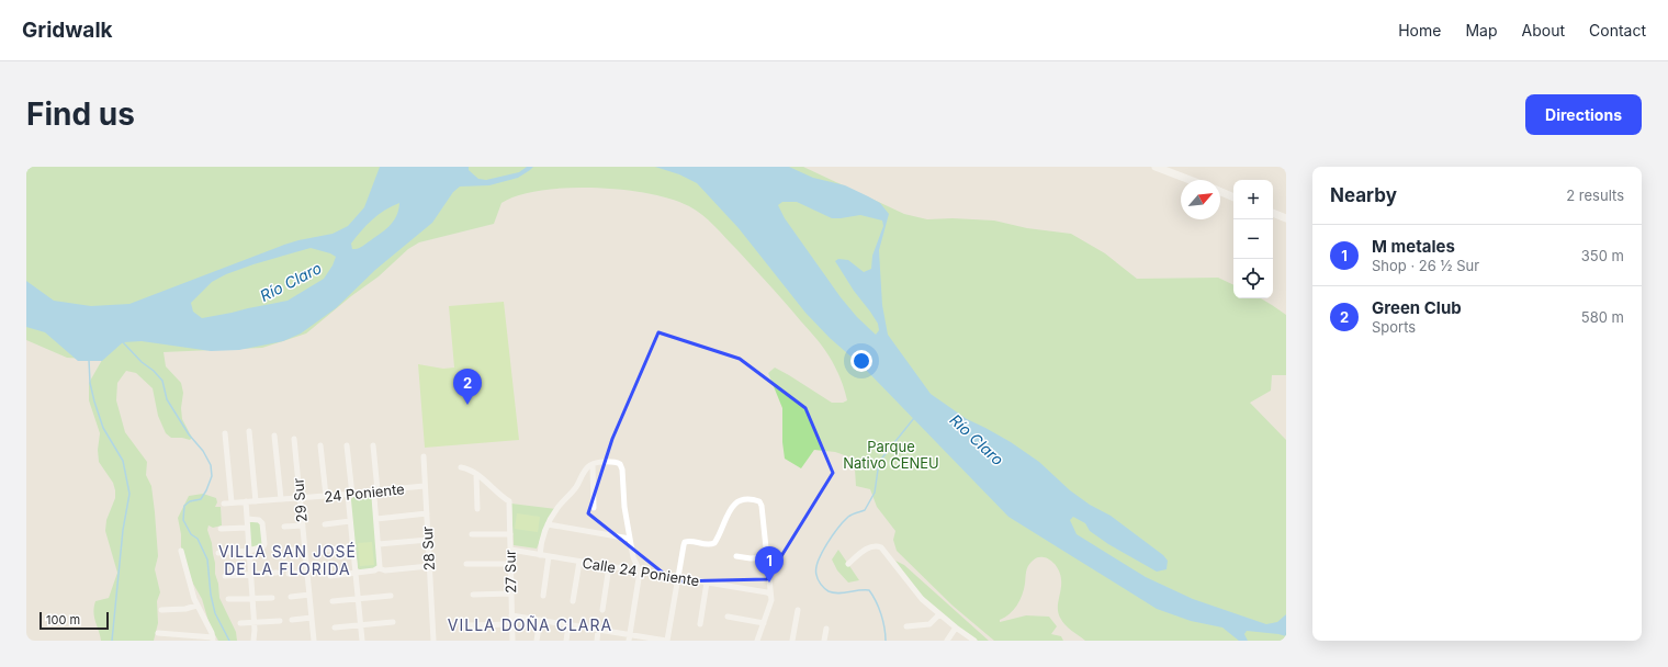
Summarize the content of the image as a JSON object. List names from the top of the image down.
{
  "streets": {
    "street": [
      "24 Poniente",
      "29 Sur",
      "28 Sur",
      "27 Sur",
      "Calle 24 Poniente"
    ]
  },
  "crossings": [
    ["24 Poniente", "29 Sur"],
    ["24 Poniente", "28 Sur"],
    ["27 Sur", "Calle 24 Poniente"]
  ],
  "districts": ["VILLA SAN JOSÉ DE LA FLORIDA", "VILLA DOÑA CLARA"],
  "water": ["Río Claro"],
  "parks": ["Parque Nativo CENEU"],
  "scale_bar": "100 m",
  "north": "top right",
  "page": {
    "header": "Gridwalk",
    "nav": [
      "Home",
      "Map",
      "About",
      "Contact"
    ],
    "buttons": "Directions",
    "title": "Find us",
    "heading": ["Nearby", "2 results"],
    "map_buttons": ["+", "−"],
    "list": [
      {
        "mark": "1",
        "name": "M metales",
        "note": "Shop · 26 ½ Sur",
        "value": "350 m"
      },
      {
        "mark": "2",
        "name": "Green Club",
        "note": "Sports",
        "value": "580 m"
      }
    ],
    "pins": ["2", "1"],
    "scale": "100 m"
  }
}
